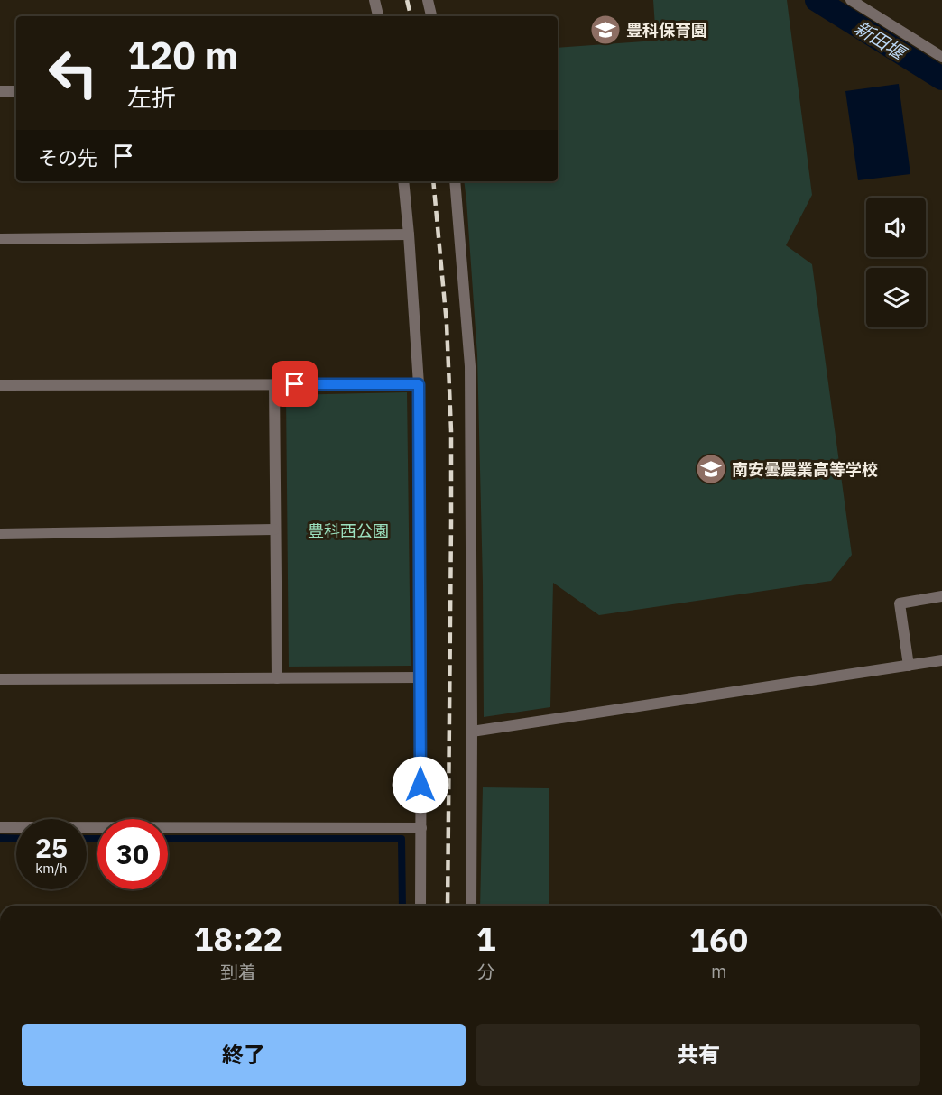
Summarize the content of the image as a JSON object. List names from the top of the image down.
{
  "water": ["新田堰"],
  "parks": ["豊科西公園"],
  "places": {
    "school or university": ["豊科保育園", "南安曇農業高等学校"]
  },
  "page": {
    "turn": ["120 m", "左折"],
    "then": "その先",
    "speed": "25 km/h",
    "limit": "30",
    "eta": [
      "18:22",
      "到着",
      "1",
      "分",
      "160",
      "m"
    ],
    "buttons": ["終了", "共有"]
  }
}
